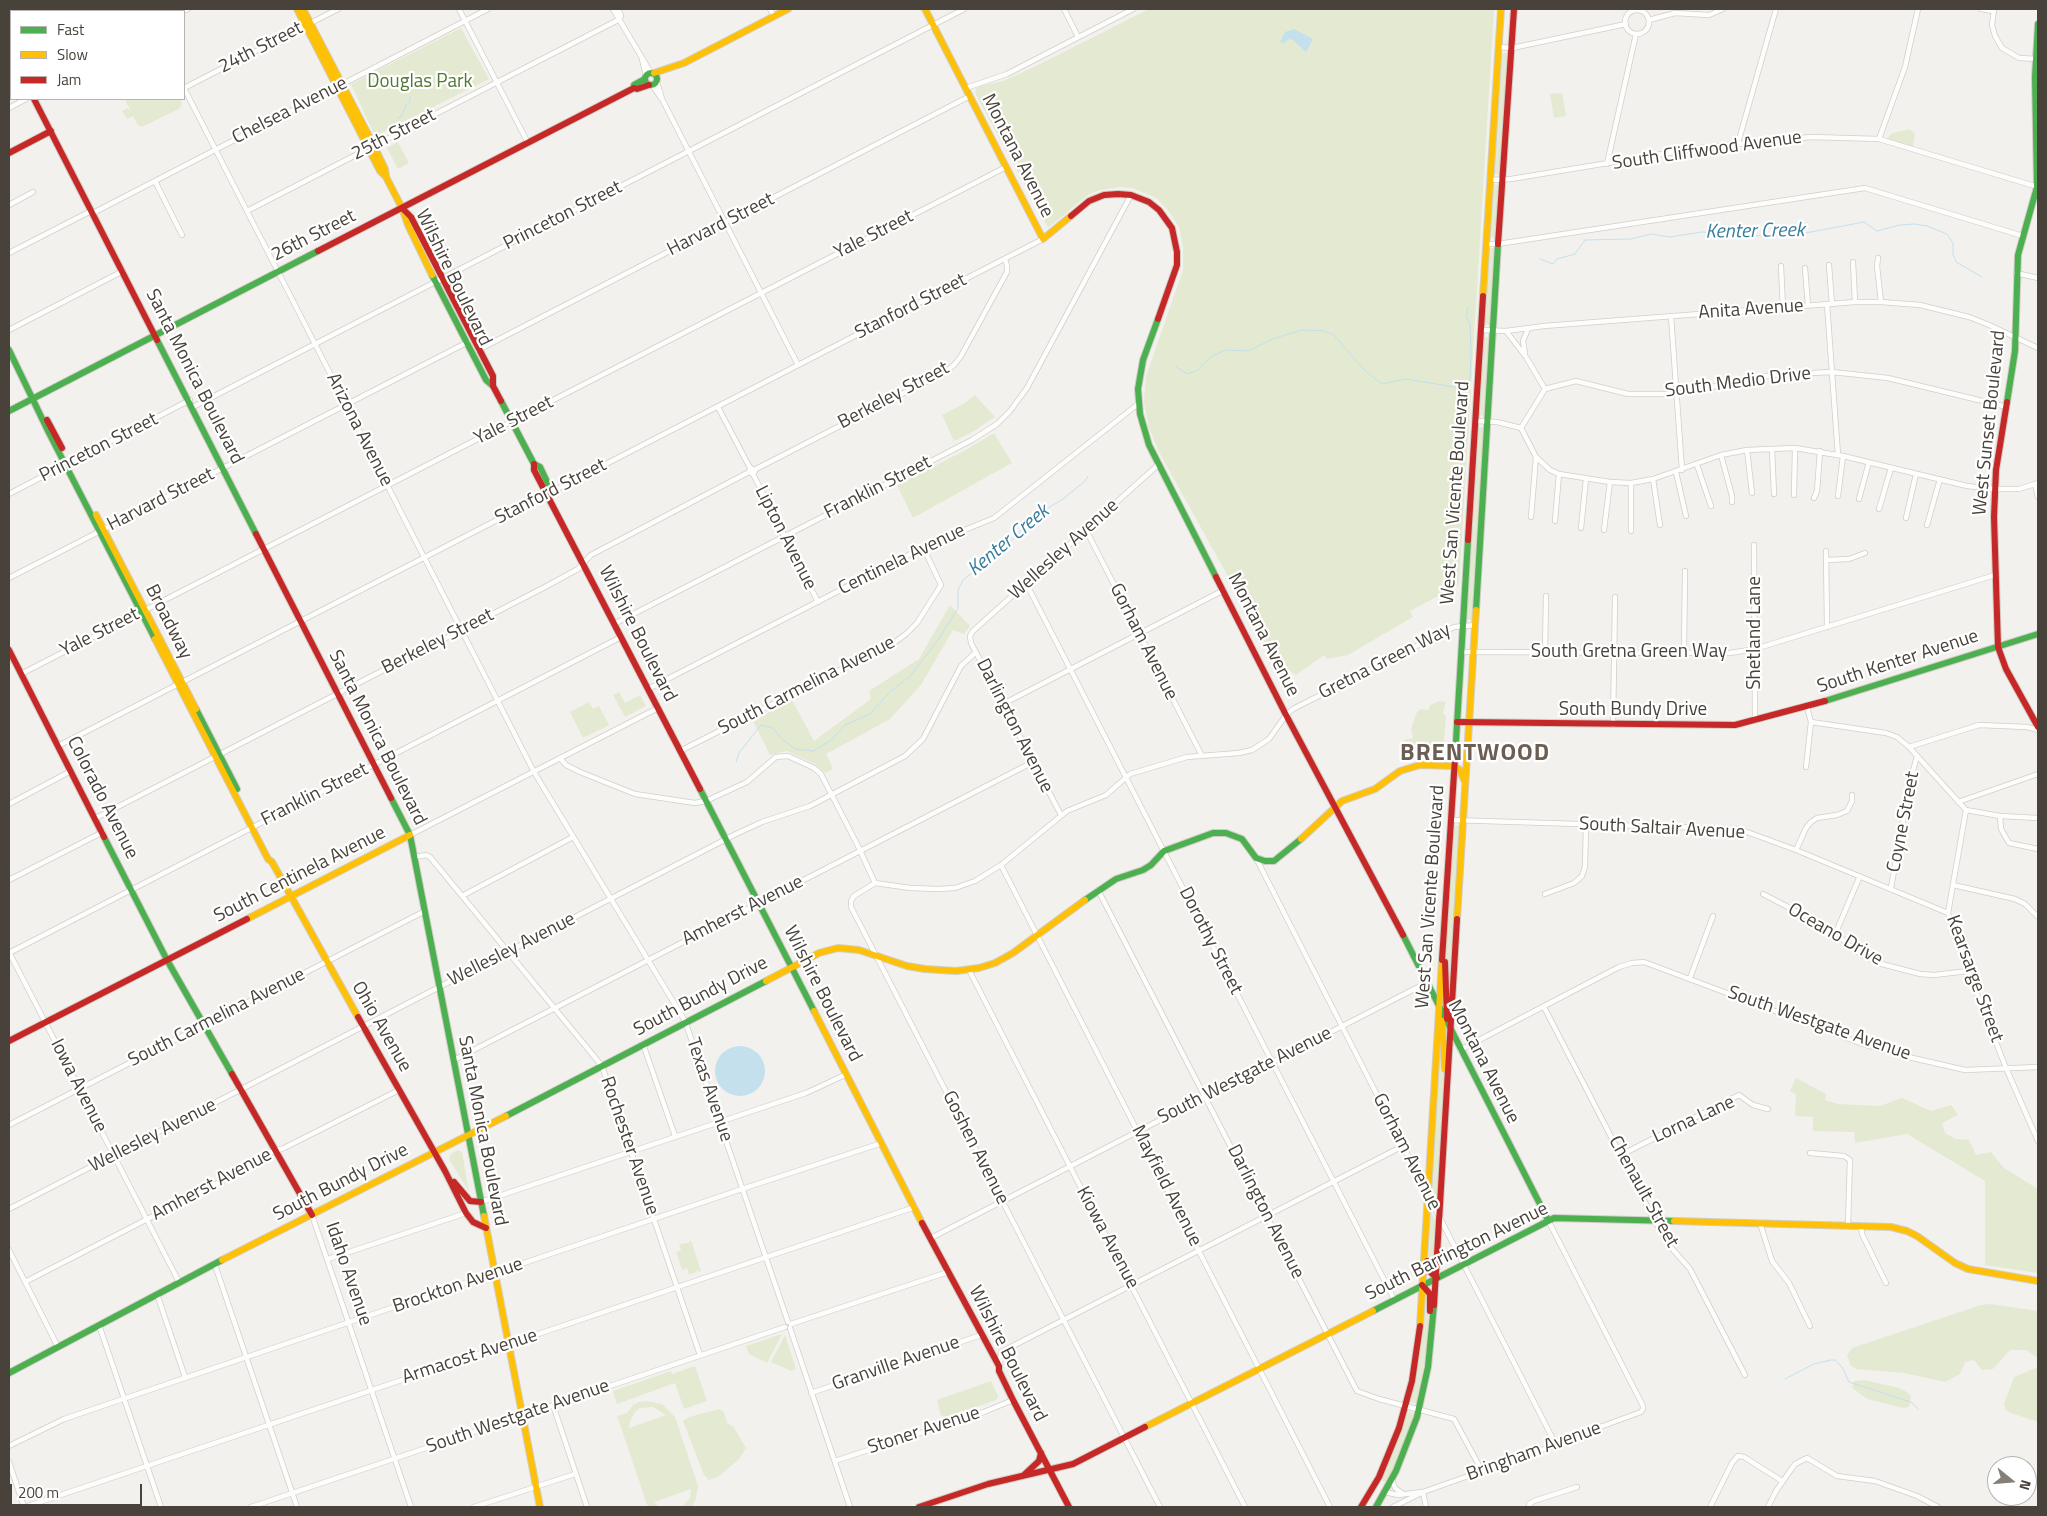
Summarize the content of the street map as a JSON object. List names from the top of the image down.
{
  "streets": {
    "main road": [
      "Montana Avenue",
      "26th Street",
      "Wilshire Boulevard",
      "Santa Monica Boulevard",
      "West Sunset Boulevard",
      "West San Vicente Boulevard",
      "Broadway",
      "South Kenter Avenue",
      "South Bundy Drive",
      "Colorado Avenue",
      "South Centinela Avenue",
      "Ohio Avenue",
      "South Barrington Avenue",
      "Idaho Avenue"
    ],
    "street": [
      "24th Street",
      "Chelsea Avenue",
      "25th Street",
      "South Cliffwood Avenue",
      "Princeton Street",
      "Harvard Street",
      "Yale Street",
      "Stanford Street",
      "Anita Avenue",
      "South Medio Drive",
      "Berkeley Street",
      "Arizona Avenue",
      "Franklin Street",
      "Lipton Avenue",
      "Wellesley Avenue",
      "Centinela Avenue",
      "Shetland Lane",
      "Gorham Avenue",
      "South Gretna Green Way",
      "Gretna Green Way",
      "South Carmelina Avenue",
      "Darlington Avenue",
      "Coyne Street",
      "South Saltair Avenue",
      "Amherst Avenue",
      "Oceano Drive",
      "Dorothy Street",
      "Kearsarge Street",
      "South Westgate Avenue",
      "Iowa Avenue",
      "Texas Avenue",
      "Lorna Lane",
      "Rochester Avenue",
      "Goshen Avenue",
      "Mayfield Avenue",
      "Chenault Street",
      "Kiowa Avenue",
      "Brockton Avenue",
      "Armacost Avenue",
      "Granville Avenue",
      "Stoner Avenue",
      "Bringham Avenue"
    ]
  },
  "crossings": [
    ["24th Street", "Wilshire Boulevard"],
    ["Chelsea Avenue", "Wilshire Boulevard"],
    ["Chelsea Avenue", "Santa Monica Boulevard"],
    ["Chelsea Avenue", "Arizona Avenue"],
    ["25th Street", "Wilshire Boulevard"],
    ["25th Street", "Arizona Avenue"],
    ["South Cliffwood Avenue", "West Sunset Boulevard"],
    ["South Cliffwood Avenue", "West San Vicente Boulevard"],
    ["Montana Avenue", "Princeton Street"],
    ["Montana Avenue", "Harvard Street"],
    ["Montana Avenue", "Yale Street"],
    ["Montana Avenue", "Stanford Street"],
    ["Montana Avenue", "Franklin Street"],
    ["Montana Avenue", "West San Vicente Boulevard"],
    ["Montana Avenue", "Wellesley Avenue"],
    ["Montana Avenue", "Centinela Avenue"],
    ["Montana Avenue", "Gretna Green Way"],
    ["Montana Avenue", "South Westgate Avenue"],
    ["Montana Avenue", "South Barrington Avenue"],
    ["Montana Avenue", "Bringham Avenue"],
    ["Princeton Street", "Wilshire Boulevard"],
    ["Princeton Street", "Santa Monica Boulevard"],
    ["Princeton Street", "Arizona Avenue"],
    ["Princeton Street", "Broadway"],
    ["Harvard Street", "Wilshire Boulevard"],
    ["Harvard Street", "Santa Monica Boulevard"],
    ["Harvard Street", "Arizona Avenue"],
    ["Harvard Street", "Broadway"],
    ["Yale Street", "Wilshire Boulevard"],
    ["Yale Street", "Santa Monica Boulevard"],
    ["Yale Street", "Arizona Avenue"],
    ["Yale Street", "Broadway"],
    ["Yale Street", "Colorado Avenue"],
    ["26th Street", "Wilshire Boulevard"],
    ["26th Street", "Santa Monica Boulevard"],
    ["26th Street", "Arizona Avenue"],
    ["26th Street", "Broadway"],
    ["Wilshire Boulevard", "Stanford Street"],
    ["Wilshire Boulevard", "Berkeley Street"],
    ["Wilshire Boulevard", "Franklin Street"],
    ["Wilshire Boulevard", "Wellesley Avenue"],
    ["Wilshire Boulevard", "Centinela Avenue"],
    ["Wilshire Boulevard", "South Carmelina Avenue"],
    ["Wilshire Boulevard", "South Bundy Drive"],
    ["Wilshire Boulevard", "South Centinela Avenue"],
    ["Wilshire Boulevard", "Amherst Avenue"],
    ["Wilshire Boulevard", "South Westgate Avenue"],
    ["Wilshire Boulevard", "South Barrington Avenue"],
    ["Wilshire Boulevard", "Brockton Avenue"],
    ["Wilshire Boulevard", "Armacost Avenue"],
    ["Wilshire Boulevard", "Granville Avenue"],
    ["Wilshire Boulevard", "Stoner Avenue"],
    ["Stanford Street", "Santa Monica Boulevard"],
    ["Stanford Street", "Berkeley Street"],
    ["Stanford Street", "Arizona Avenue"],
    ["Stanford Street", "Lipton Avenue"],
    ["Stanford Street", "Broadway"],
    ["Stanford Street", "Colorado Avenue"],
    ["Anita Avenue", "West Sunset Boulevard"],
    ["Anita Avenue", "West San Vicente Boulevard"],
    ["Santa Monica Boulevard", "Berkeley Street"],
    ["Santa Monica Boulevard", "Franklin Street"],
    ["Santa Monica Boulevard", "Wellesley Avenue"],
    ["Santa Monica Boulevard", "South Carmelina Avenue"],
    ["Santa Monica Boulevard", "South Bundy Drive"],
    ["Santa Monica Boulevard", "South Centinela Avenue"],
    ["Santa Monica Boulevard", "Amherst Avenue"],
    ["Santa Monica Boulevard", "South Westgate Avenue"],
    ["Santa Monica Boulevard", "Ohio Avenue"],
    ["Santa Monica Boulevard", "Rochester Avenue"],
    ["Santa Monica Boulevard", "Brockton Avenue"],
    ["Santa Monica Boulevard", "Armacost Avenue"],
    ["South Medio Drive", "West Sunset Boulevard"],
    ["Berkeley Street", "Arizona Avenue"],
    ["Berkeley Street", "Lipton Avenue"],
    ["Berkeley Street", "Broadway"],
    ["Berkeley Street", "Colorado Avenue"],
    ["West Sunset Boulevard", "South Gretna Green Way"],
    ["West Sunset Boulevard", "South Kenter Avenue"],
    ["Arizona Avenue", "Franklin Street"],
    ["Arizona Avenue", "South Centinela Avenue"],
    ["Arizona Avenue", "Texas Avenue"],
    ["Franklin Street", "Lipton Avenue"],
    ["Franklin Street", "Broadway"],
    ["Franklin Street", "Colorado Avenue"],
    ["Franklin Street", "Iowa Avenue"],
    ["West San Vicente Boulevard", "Gorham Avenue"],
    ["West San Vicente Boulevard", "South Gretna Green Way"],
    ["West San Vicente Boulevard", "Gretna Green Way"],
    ["West San Vicente Boulevard", "South Bundy Drive"],
    ["West San Vicente Boulevard", "Darlington Avenue"],
    ["West San Vicente Boulevard", "South Saltair Avenue"],
    ["West San Vicente Boulevard", "South Barrington Avenue"],
    ["West San Vicente Boulevard", "Bringham Avenue"],
    ["Lipton Avenue", "Centinela Avenue"],
    ["Wellesley Avenue", "Gorham Avenue"],
    ["Wellesley Avenue", "Darlington Avenue"],
    ["Wellesley Avenue", "Dorothy Street"],
    ["Wellesley Avenue", "Ohio Avenue"],
    ["Wellesley Avenue", "Iowa Avenue"],
    ["Wellesley Avenue", "Texas Avenue"],
    ["Wellesley Avenue", "Rochester Avenue"],
    ["Wellesley Avenue", "Idaho Avenue"],
    ["Centinela Avenue", "South Carmelina Avenue"],
    ["Broadway", "South Centinela Avenue"],
    ["Broadway", "Ohio Avenue"],
    ["Shetland Lane", "South Gretna Green Way"],
    ["Shetland Lane", "South Bundy Drive"],
    ["Gorham Avenue", "Gretna Green Way"],
    ["Gorham Avenue", "South Bundy Drive"],
    ["Gorham Avenue", "South Westgate Avenue"],
    ["Gorham Avenue", "South Barrington Avenue"],
    ["Gorham Avenue", "Bringham Avenue"],
    ["Gretna Green Way", "Darlington Avenue"],
    ["Gretna Green Way", "Dorothy Street"],
    ["Gretna Green Way", "Goshen Avenue"],
    ["Gretna Green Way", "Mayfield Avenue"],
    ["South Kenter Avenue", "South Bundy Drive"],
    ["South Carmelina Avenue", "Ohio Avenue"],
    ["South Carmelina Avenue", "Iowa Avenue"],
    ["South Carmelina Avenue", "Idaho Avenue"],
    ["South Bundy Drive", "Darlington Avenue"],
    ["South Bundy Drive", "Dorothy Street"],
    ["South Bundy Drive", "Ohio Avenue"],
    ["South Bundy Drive", "Iowa Avenue"],
    ["South Bundy Drive", "Texas Avenue"],
    ["South Bundy Drive", "Rochester Avenue"],
    ["South Bundy Drive", "Goshen Avenue"],
    ["South Bundy Drive", "Mayfield Avenue"],
    ["South Bundy Drive", "Kiowa Avenue"],
    ["South Bundy Drive", "Idaho Avenue"],
    ["Darlington Avenue", "Amherst Avenue"],
    ["Darlington Avenue", "South Westgate Avenue"],
    ["Darlington Avenue", "South Barrington Avenue"],
    ["Darlington Avenue", "Bringham Avenue"],
    ["Colorado Avenue", "South Centinela Avenue"],
    ["Colorado Avenue", "Idaho Avenue"],
    ["Coyne Street", "South Saltair Avenue"],
    ["South Saltair Avenue", "Kearsarge Street"],
    ["South Centinela Avenue", "Ohio Avenue"],
    ["South Centinela Avenue", "Iowa Avenue"],
    ["South Centinela Avenue", "Texas Avenue"],
    ["South Centinela Avenue", "Idaho Avenue"],
    ["Amherst Avenue", "Ohio Avenue"],
    ["Amherst Avenue", "Iowa Avenue"],
    ["Amherst Avenue", "Texas Avenue"],
    ["Amherst Avenue", "Rochester Avenue"],
    ["Amherst Avenue", "Idaho Avenue"],
    ["Oceano Drive", "Kearsarge Street"],
    ["Dorothy Street", "South Westgate Avenue"],
    ["Dorothy Street", "South Barrington Avenue"],
    ["Kearsarge Street", "South Westgate Avenue"],
    ["South Westgate Avenue", "Texas Avenue"],
    ["South Westgate Avenue", "Rochester Avenue"],
    ["South Westgate Avenue", "Goshen Avenue"],
    ["South Westgate Avenue", "Mayfield Avenue"],
    ["South Westgate Avenue", "Chenault Street"],
    ["South Westgate Avenue", "Kiowa Avenue"],
    ["South Westgate Avenue", "Idaho Avenue"],
    ["Texas Avenue", "Brockton Avenue"],
    ["Texas Avenue", "Armacost Avenue"],
    ["Texas Avenue", "Granville Avenue"],
    ["Texas Avenue", "Stoner Avenue"],
    ["Lorna Lane", "Chenault Street"],
    ["Rochester Avenue", "Brockton Avenue"],
    ["Rochester Avenue", "Armacost Avenue"],
    ["Goshen Avenue", "South Barrington Avenue"],
    ["Mayfield Avenue", "South Barrington Avenue"],
    ["Chenault Street", "South Barrington Avenue"],
    ["Kiowa Avenue", "South Barrington Avenue"],
    ["Idaho Avenue", "Brockton Avenue"],
    ["Idaho Avenue", "Armacost Avenue"]
  ],
  "districts": ["BRENTWOOD"],
  "water": ["Kenter Creek"],
  "parks": ["Douglas Park"],
  "legend": ["Fast", "Slow", "Jam"],
  "scale_bar": "200 m",
  "north": "right"
}
